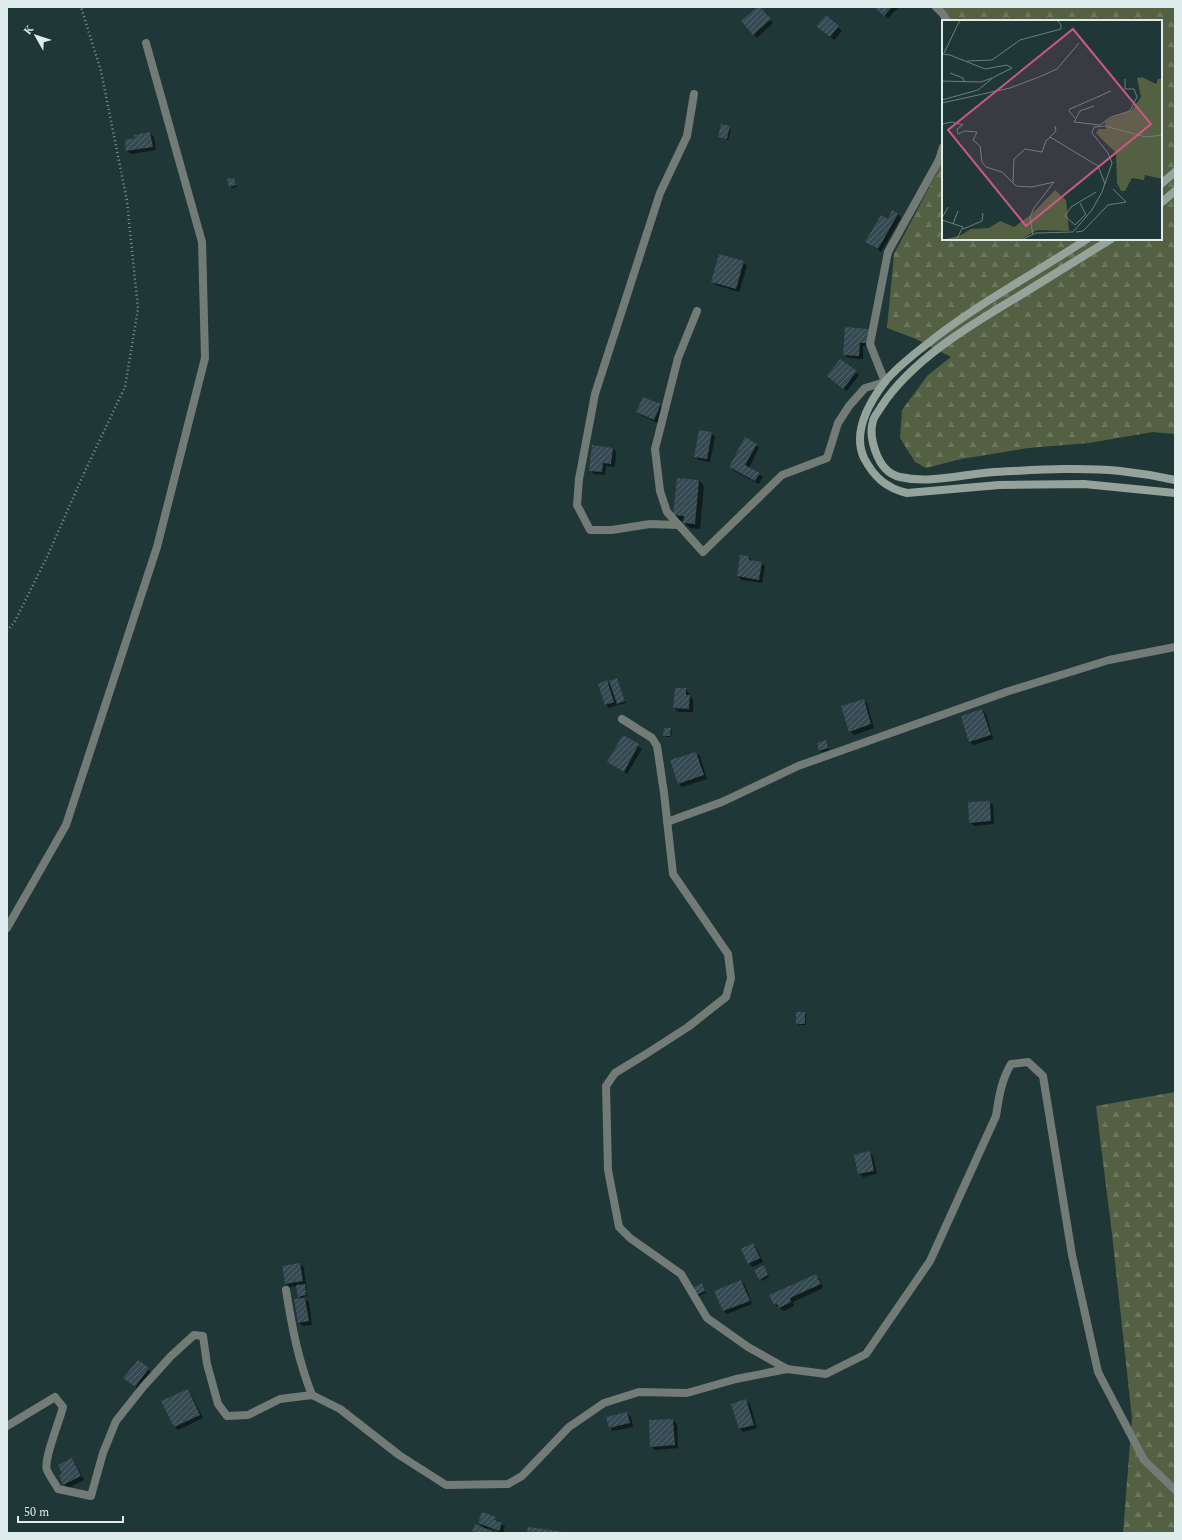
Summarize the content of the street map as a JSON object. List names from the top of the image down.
{
  "scale_bar": "50 m",
  "north": "top left"
}
